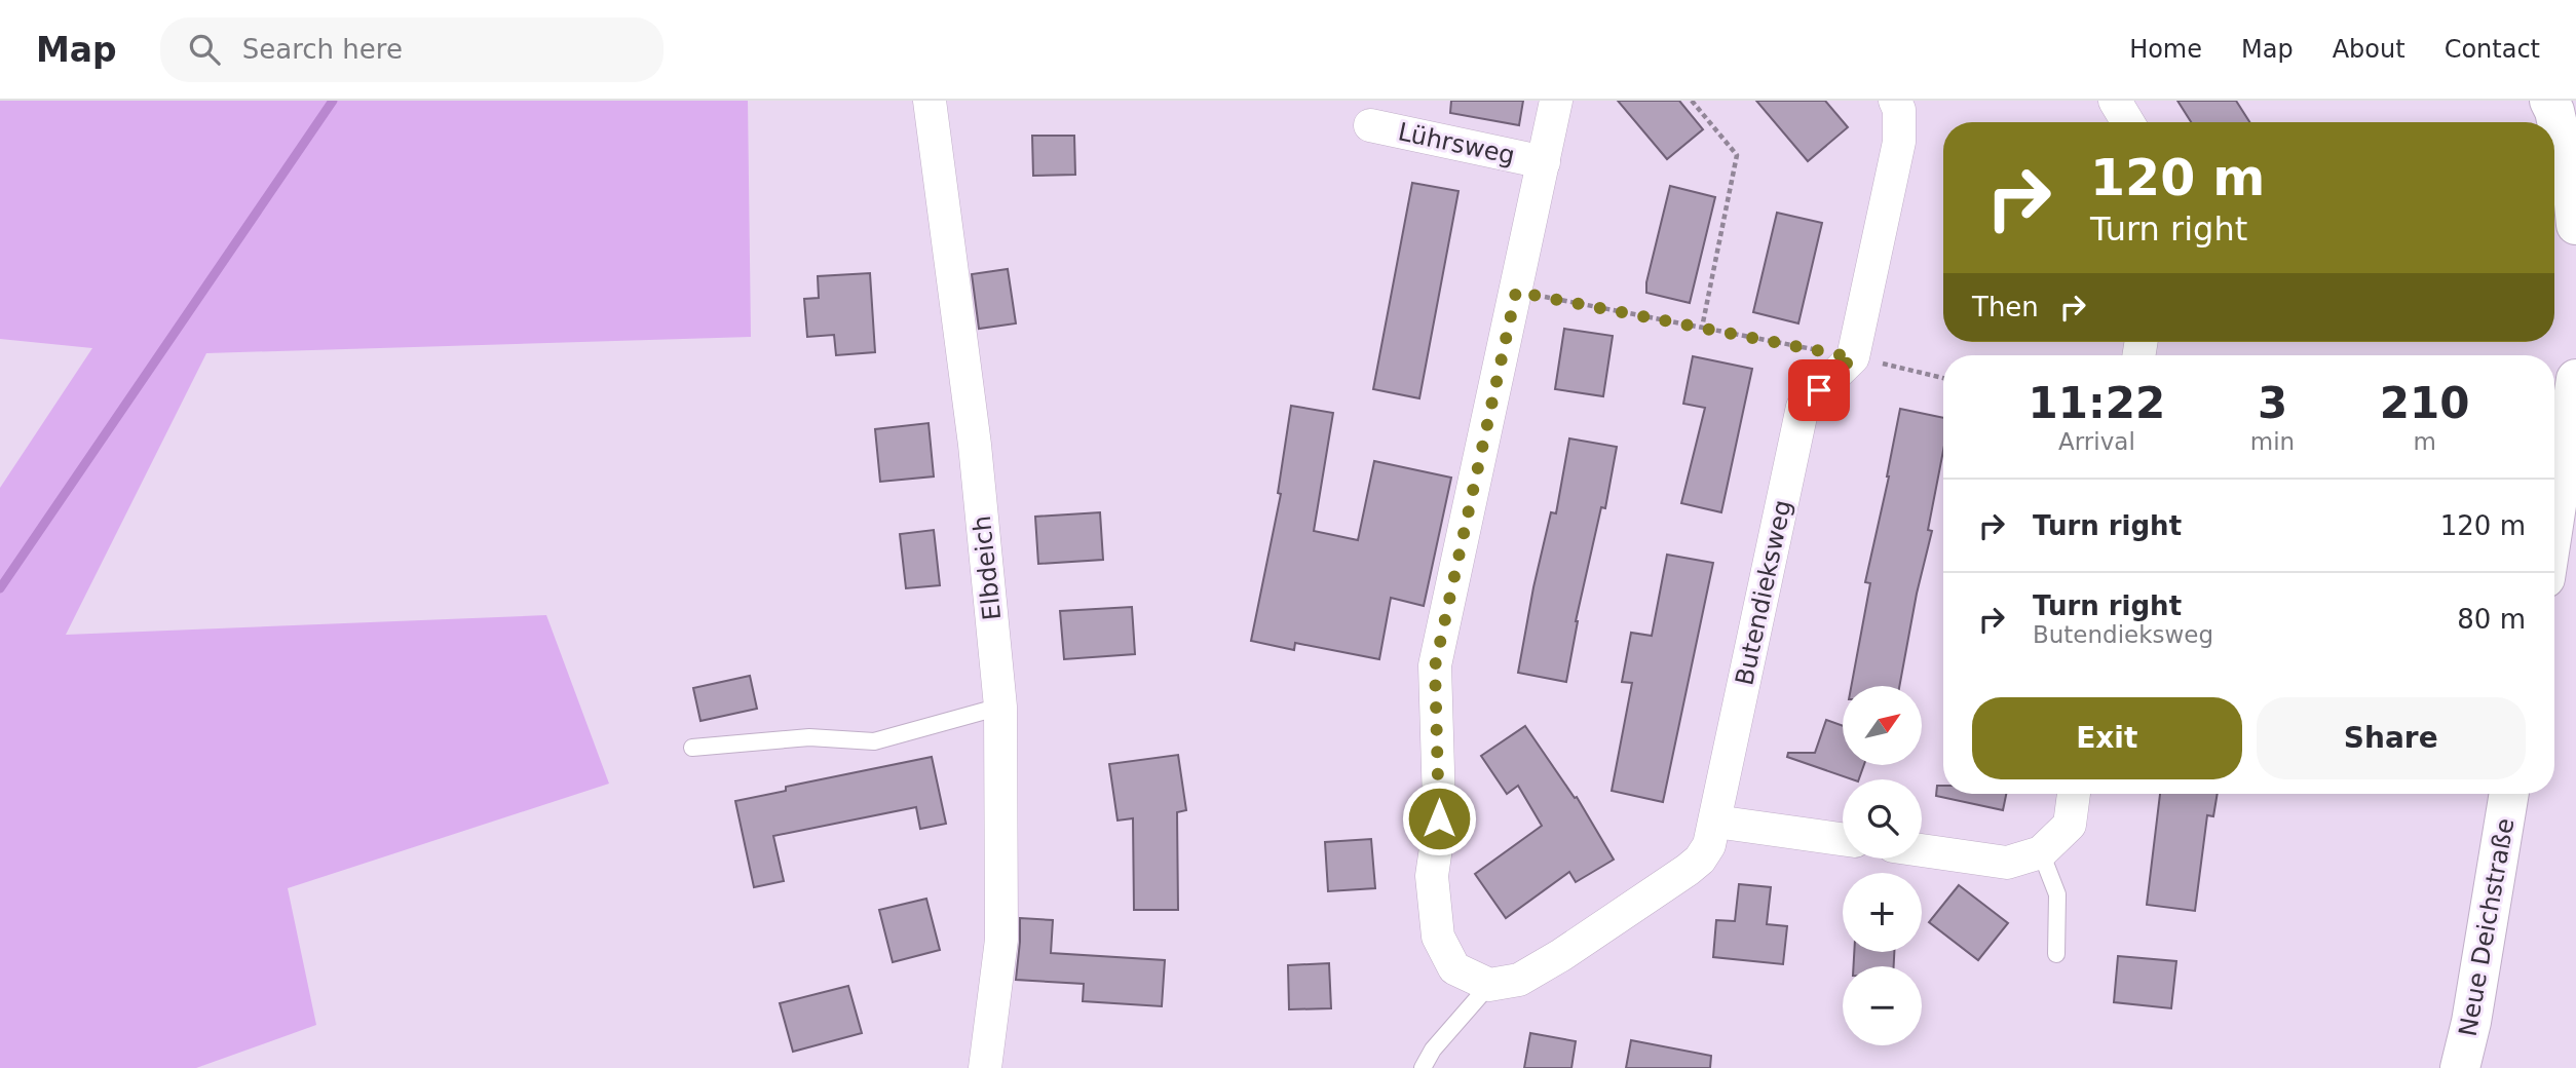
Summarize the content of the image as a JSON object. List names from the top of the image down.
{
  "streets": {
    "street": [
      "Lührsweg",
      "Elbdeich",
      "Butendieksweg",
      "Neue Deichstraße"
    ]
  },
  "crossings": [
    ["Lührsweg", "Butendieksweg"]
  ],
  "north": "top right",
  "page": {
    "header": "Map",
    "search": "Search here",
    "nav": [
      "Home",
      "Map",
      "About",
      "Contact"
    ],
    "turn": ["120 m", "Turn right"],
    "then": "Then",
    "eta": [
      "11:22",
      "Arrival",
      "3",
      "min",
      "210",
      "m"
    ],
    "list": [
      {
        "name": "Turn right",
        "value": "120 m"
      },
      {
        "name": "Turn right",
        "note": "Butendieksweg",
        "value": "80 m"
      }
    ],
    "buttons": ["Exit", "Share"],
    "map_buttons": ["+", "−"]
  }
}
